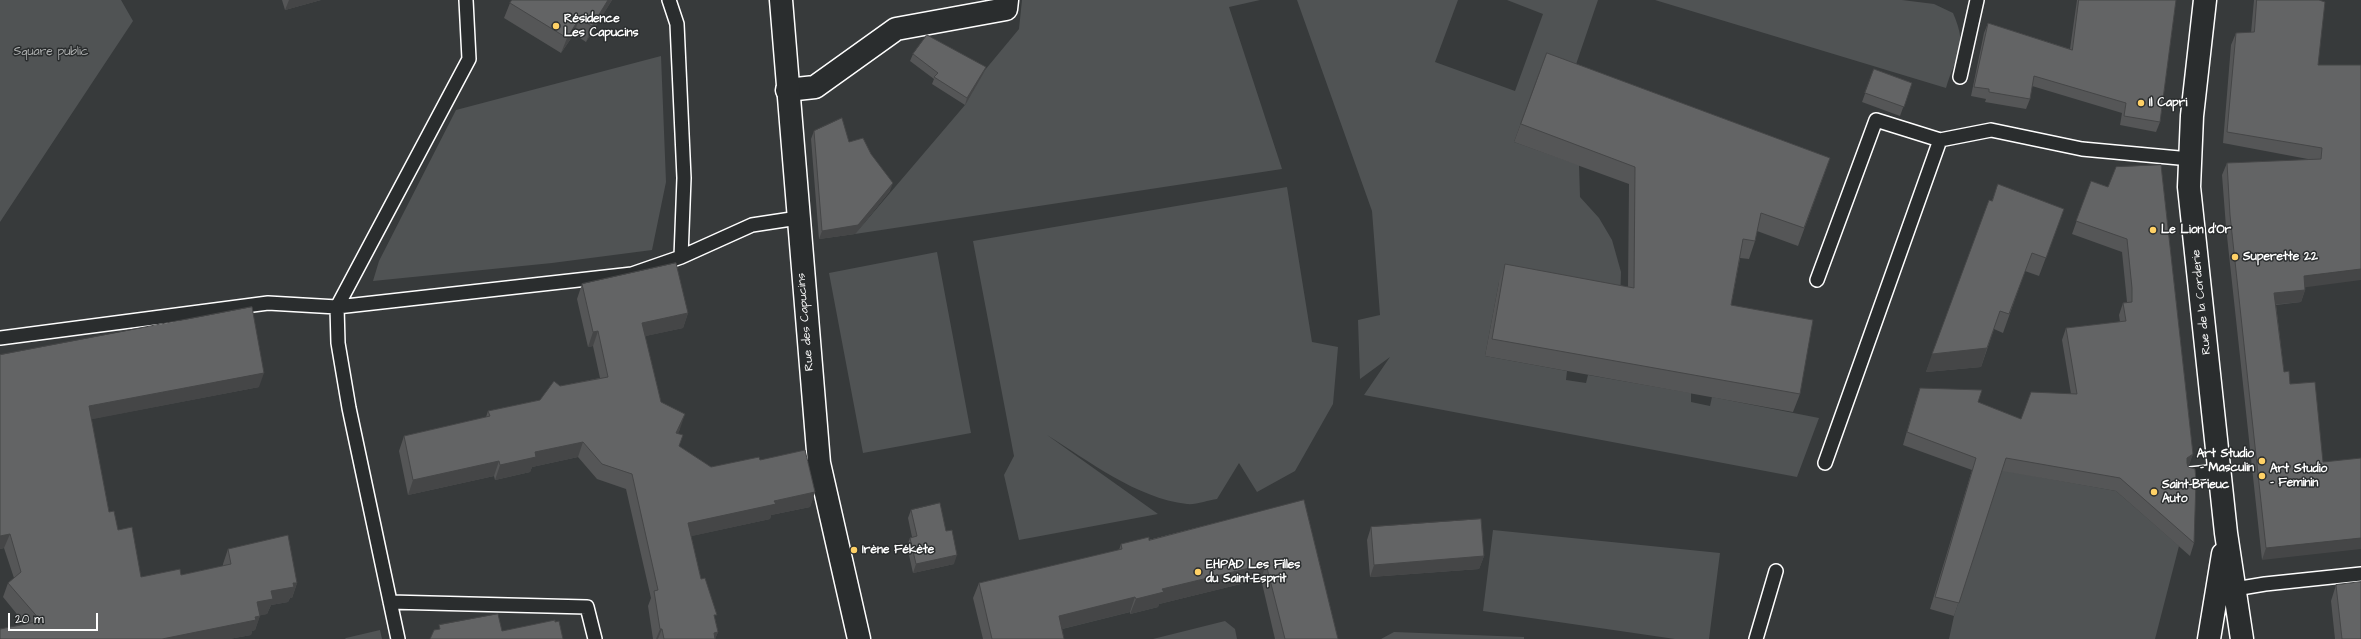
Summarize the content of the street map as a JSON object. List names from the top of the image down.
{
  "streets": {
    "street": ["Rue de la Corderie", "Rue des Capucins"]
  },
  "parks": ["Square public"],
  "places": [
    "Résidence Les Capucins",
    "Il Capri",
    "Le Lion d'Or",
    "Superette 22",
    "Art Studio - Masculin",
    "Art Studio - Feminin",
    "Saint-Brieuc Auto",
    "Irène Fékète",
    "EHPAD Les Filles du Saint-Esprit"
  ],
  "scale_bar": "20 m"
}
